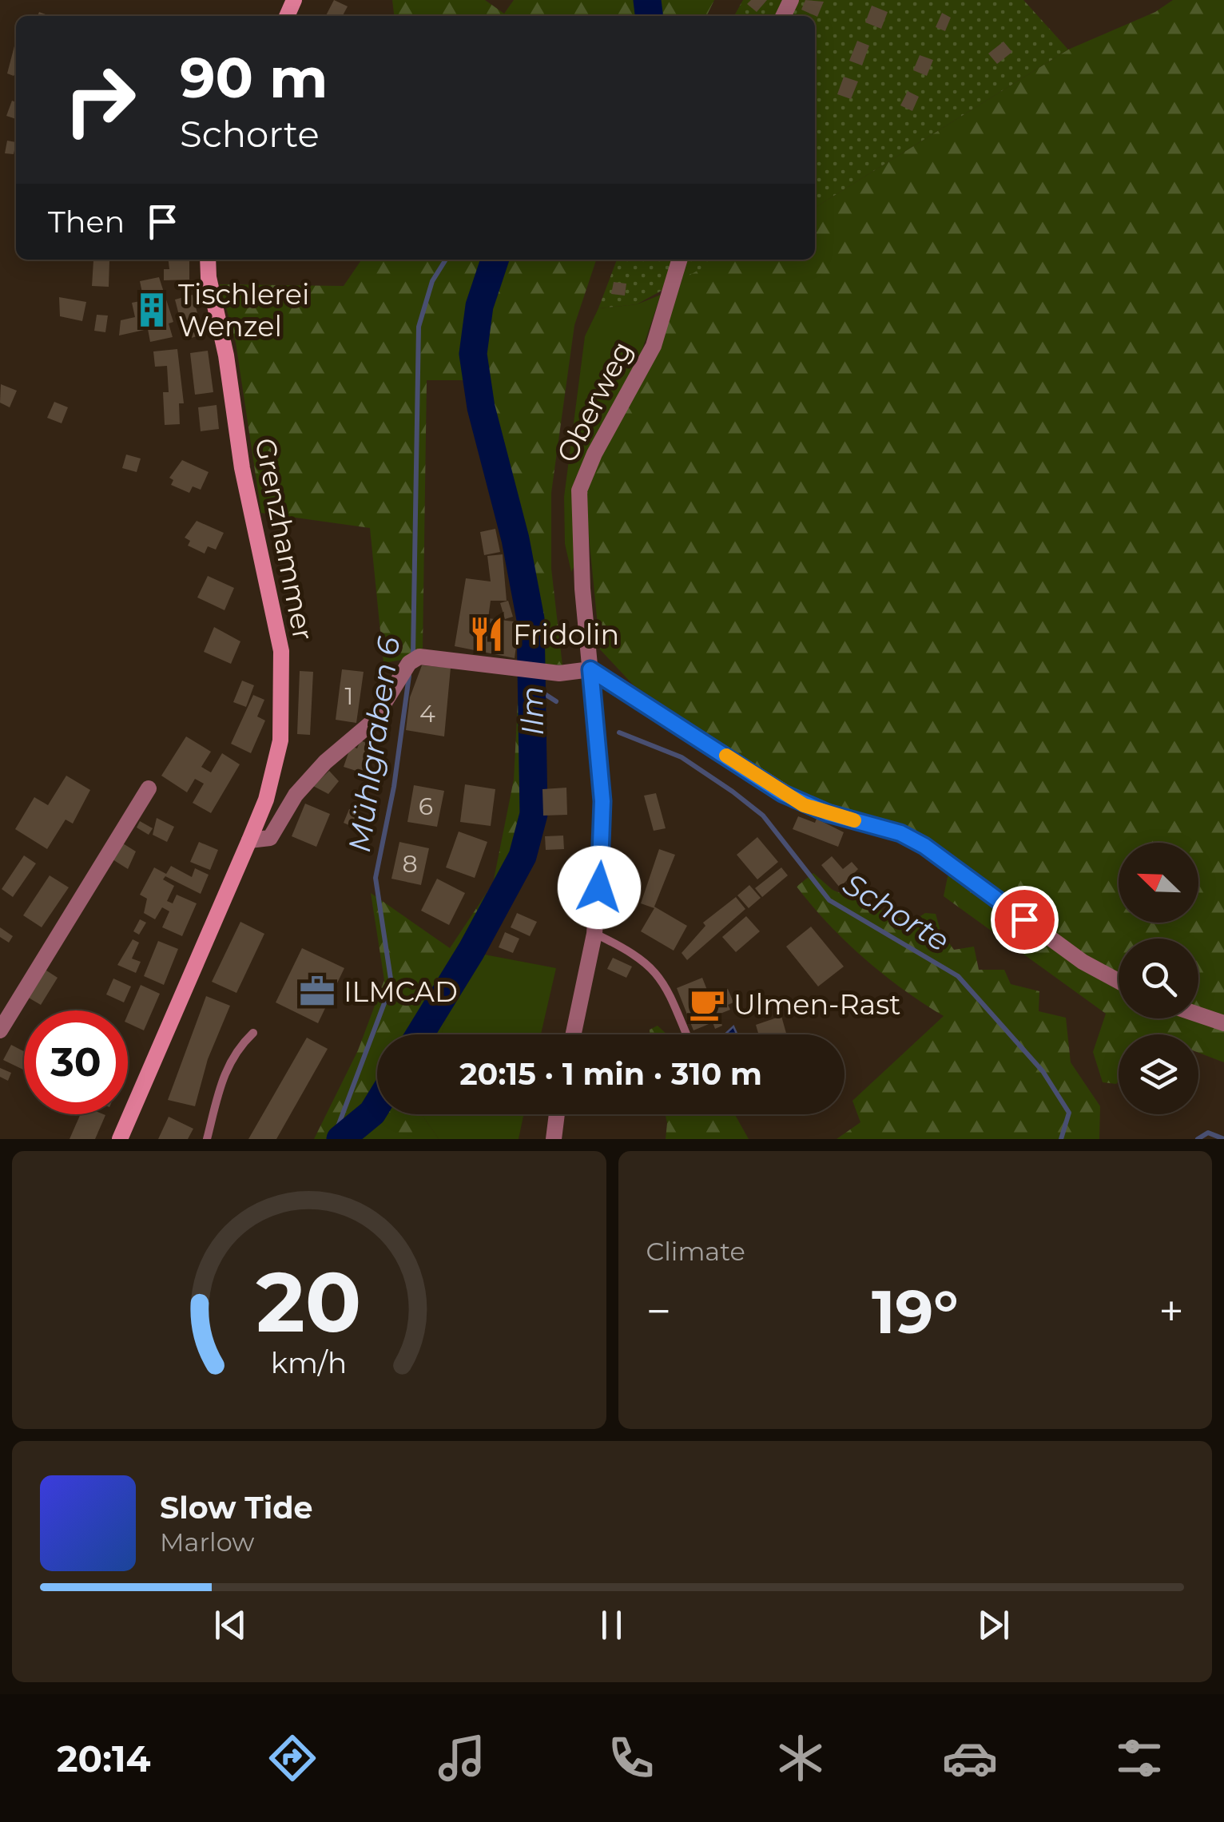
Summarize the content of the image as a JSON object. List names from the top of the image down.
{
  "streets": {
    "main road": ["Grenzhammer"],
    "street": ["Oberweg"]
  },
  "water": ["Ilm", "Mühlgraben 6", "Schorte"],
  "places": {
    "building": ["Tischlerei Wenzel"],
    "restaurant": ["Fridolin"],
    "office": ["ILMCAD"],
    "cafe": ["Ulmen-Rast"]
  },
  "house_numbers": [
    "1",
    "4",
    "6",
    "8"
  ],
  "north": "top left",
  "page": {
    "turn": ["90 m", "Schorte"],
    "then": "Then",
    "limit": "30",
    "trip": "20:15 · 1 min · 310 m",
    "tile": "Climate",
    "heat": ["−", "19°", "+"],
    "song": ["Slow Tide", "Marlow"],
    "tabs": "20:14",
    "gauge": ["20", "km/h"]
  }
}
